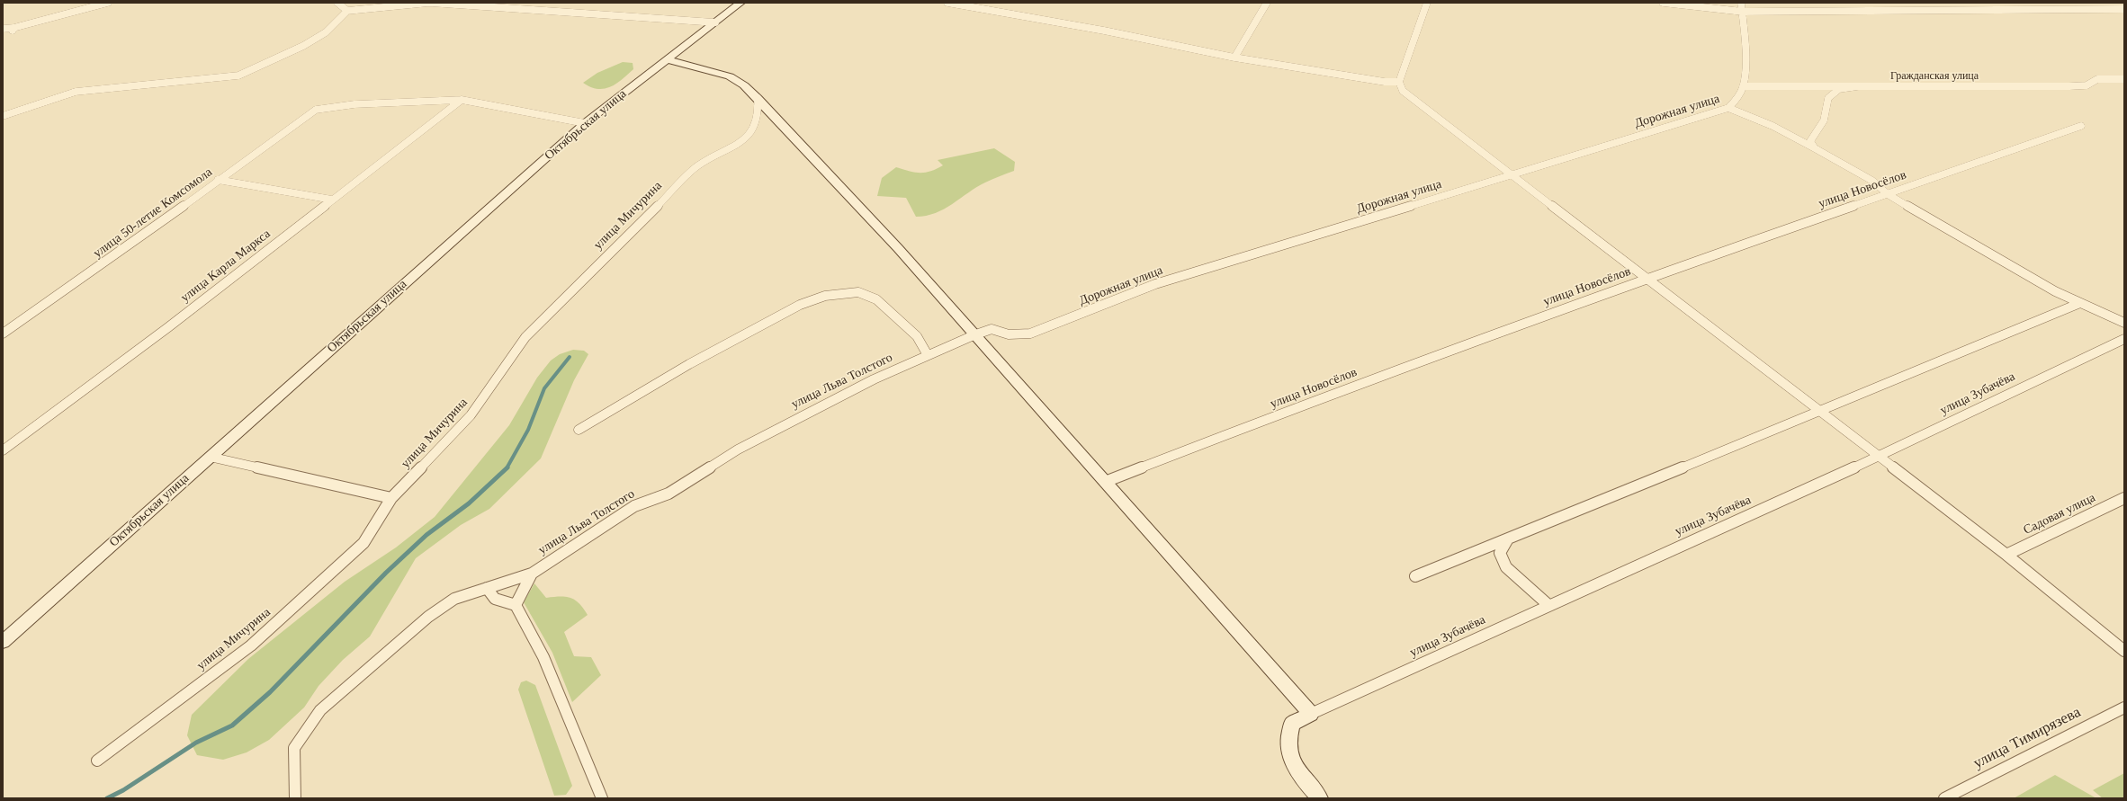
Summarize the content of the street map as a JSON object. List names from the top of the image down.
{
  "streets": {
    "street": [
      "Гражданская улица",
      "Дорожная улица",
      "Октябрьская улица",
      "улица Новосёлов",
      "улица 50-летие Комсомола",
      "улица Мичурина",
      "улица Карла Маркса",
      "улица Льва Толстого",
      "улица Зубачёва",
      "Садовая улица",
      "улица Тимирязева"
    ]
  },
  "crossings": [
    ["Гражданская улица", "Дорожная улица"],
    ["Дорожная улица", "улица Льва Толстого"],
    ["улица 50-летие Комсомола", "улица Карла Маркса"]
  ]
}
